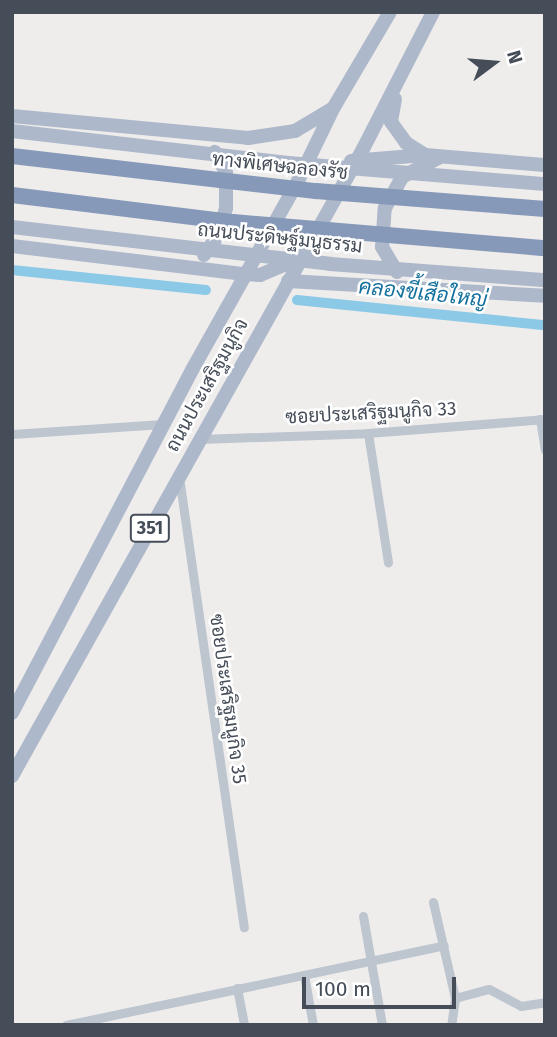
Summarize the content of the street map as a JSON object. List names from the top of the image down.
{
  "streets": {
    "highway": ["ทางพิเศษฉลองรัช"],
    "main road": ["ถนนประดิษฐ์มนูธรรม", "ถนนประเสริฐมนูกิจ", "351"],
    "street": ["ซอยประเสริฐมนูกิจ 33", "ซอยประเสริฐมนูกิจ 35"]
  },
  "crossings": [
    ["ถนนประเสริฐมนูกิจ", "ซอยประเสริฐมนูกิจ 33"],
    ["ถนนประเสริฐมนูกิจ", "ซอยประเสริฐมนูกิจ 35"]
  ],
  "water": ["คลองขี้เสือใหญ่"],
  "scale_bar": "100 m",
  "north": "right"
}
